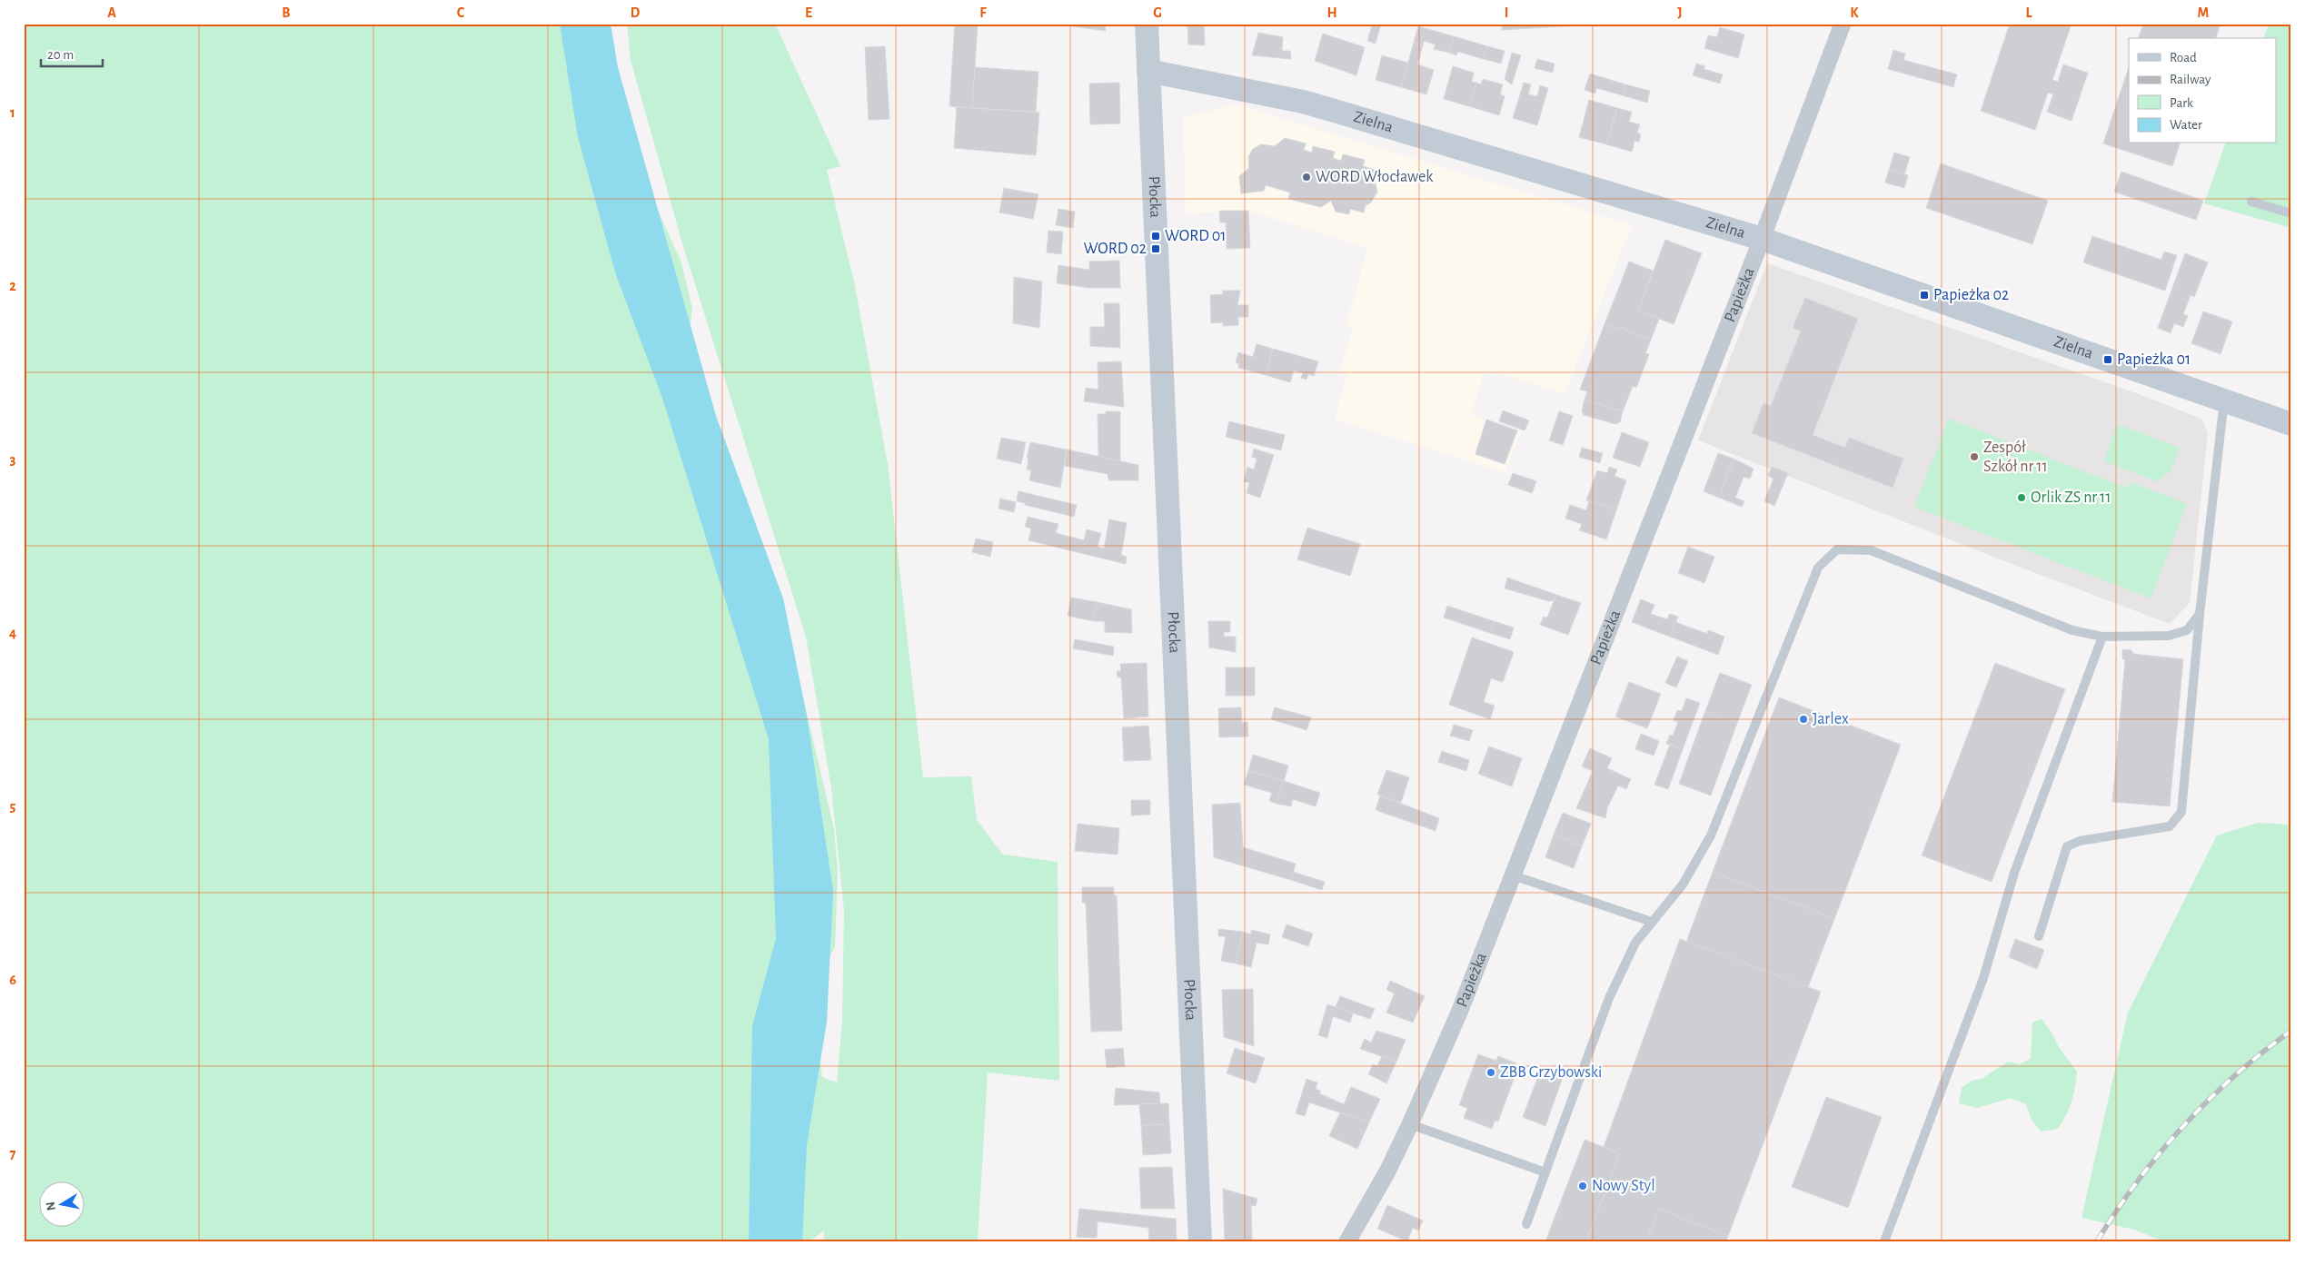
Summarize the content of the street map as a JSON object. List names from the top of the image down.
{
  "streets": {
    "street": ["Zielna", "Płocka", "Papieżka"]
  },
  "crossings": [
    ["Zielna", "Płocka"],
    ["Zielna", "Papieżka"]
  ],
  "places": {
    "other": [
      "WORD Włocławek",
      "Zespół Szkół nr 11",
      "Orlik ZS nr 11",
      "Jarlex",
      "ZBB Grzybowski",
      "Nowy Styl"
    ],
    "transit": [
      "WORD 01",
      "WORD 02",
      "Papieżka 02",
      "Papieżka 01"
    ]
  },
  "legend": [
    "Road",
    "Railway",
    "Park",
    "Water"
  ],
  "scale_bar": "20 m",
  "north": "left",
  "grid": {
    "columns": [
      "A",
      "B",
      "C",
      "D",
      "E",
      "F",
      "G",
      "H",
      "I",
      "J",
      "K",
      "L",
      "M"
    ],
    "rows": [
      "1",
      "2",
      "3",
      "4",
      "5",
      "6",
      "7"
    ]
  }
}
